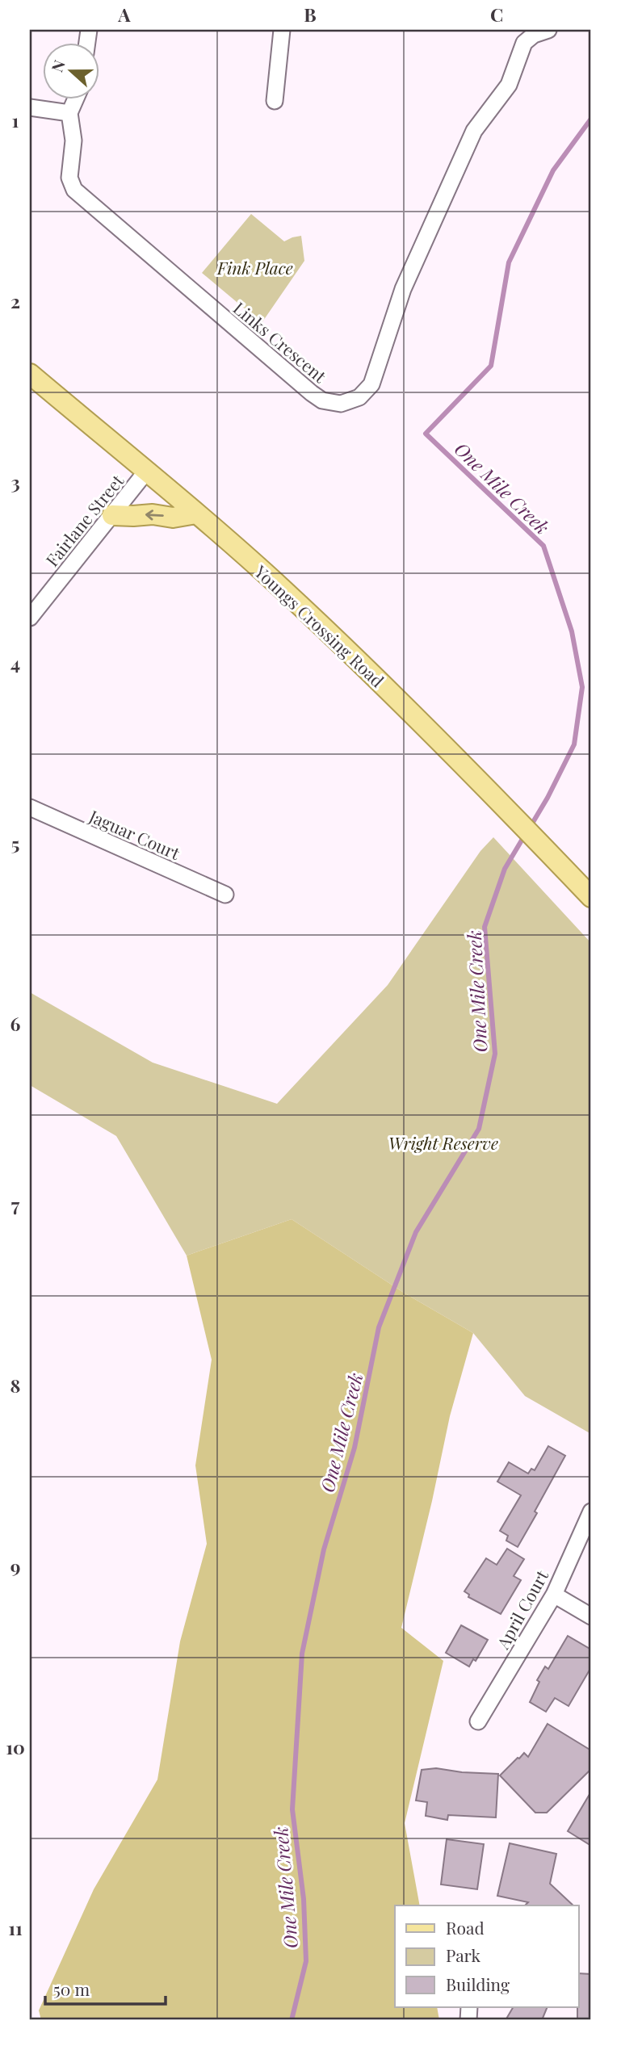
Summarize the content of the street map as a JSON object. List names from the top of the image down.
{
  "streets": {
    "main road": ["Youngs Crossing Road"],
    "street": [
      "Links Crescent",
      "Fairlane Street",
      "Jaguar Court",
      "April Court"
    ]
  },
  "crossings": [
    ["Fairlane Street", "Youngs Crossing Road"]
  ],
  "water": ["One Mile Creek"],
  "parks": ["Fink Place", "Wright Reserve"],
  "legend": ["Road", "Park", "Building"],
  "scale_bar": "50 m",
  "north": "left",
  "grid": {
    "columns": ["A", "B", "C"],
    "rows": [
      "1",
      "2",
      "3",
      "4",
      "5",
      "6",
      "7",
      "8",
      "9",
      "10",
      "11"
    ]
  }
}
